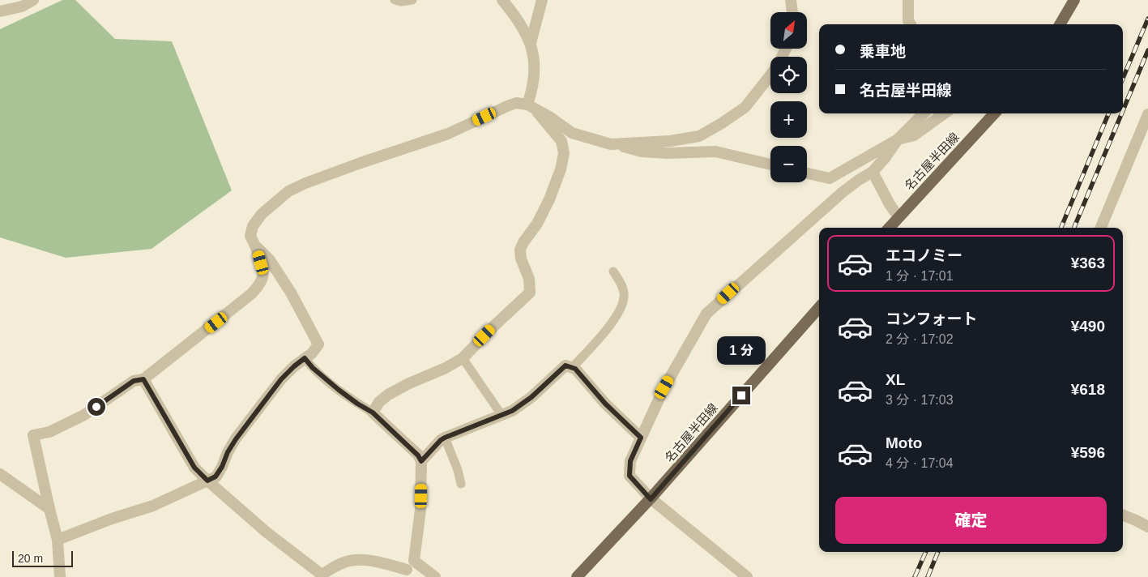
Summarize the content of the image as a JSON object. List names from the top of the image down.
{
  "streets": {
    "main road": ["名古屋半田線"]
  },
  "scale_bar": "20 m",
  "north": "top right",
  "page": {
    "map_buttons": ["+", "−"],
    "banner": ["乗車地", "名古屋半田線"],
    "list": [
      {
        "name": "エコノミー",
        "note": "1 分 · 17:01",
        "value": "¥363"
      },
      {
        "name": "コンフォート",
        "note": "2 分 · 17:02",
        "value": "¥490"
      },
      {
        "name": "XL",
        "note": "3 分 · 17:03",
        "value": "¥618"
      },
      {
        "name": "Moto",
        "note": "4 分 · 17:04",
        "value": "¥596"
      }
    ],
    "bubble": "1 分",
    "buttons": "確定",
    "scale": "20 m"
  }
}
